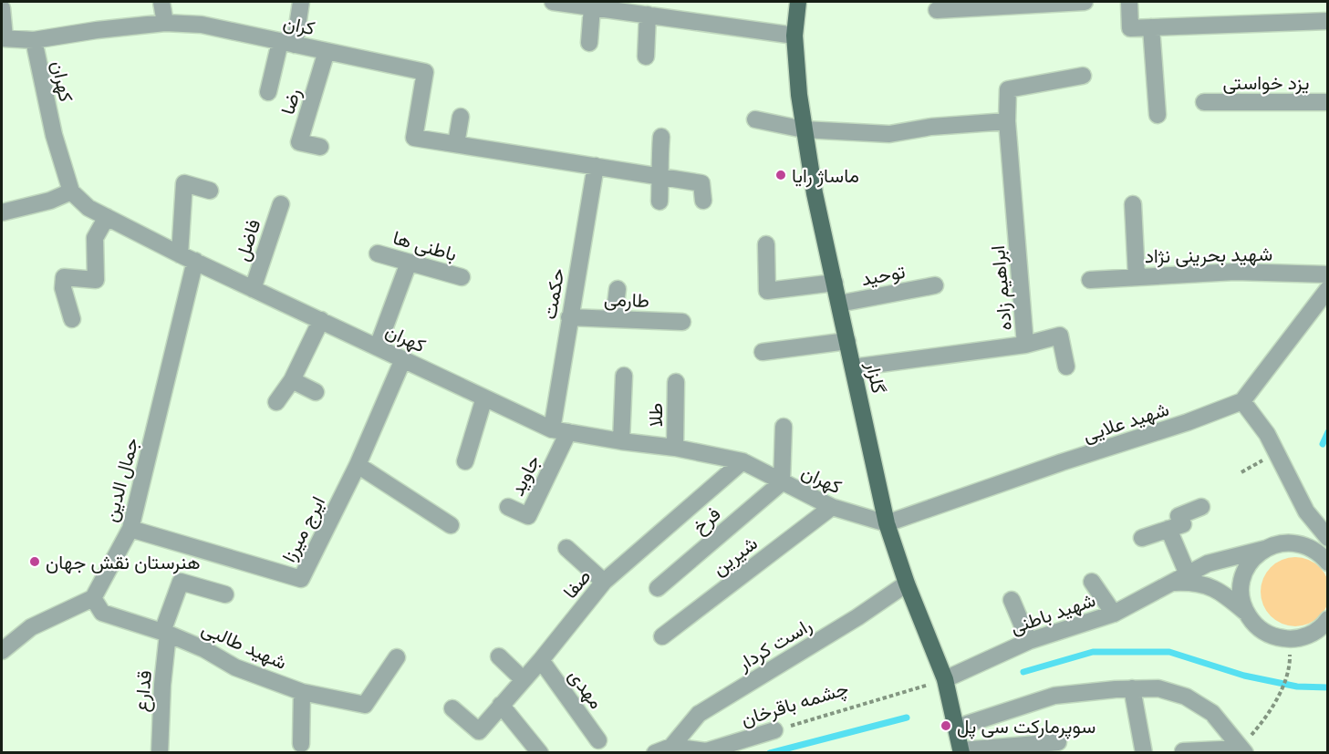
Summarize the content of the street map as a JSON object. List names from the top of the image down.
{
  "streets": {
    "main road": ["گلزار"],
    "street": [
      "کران",
      "کهران",
      "یزد خواستی",
      "رضا",
      "فاضل",
      "باطنی ها",
      "شهید بحرینی نژاد",
      "توحید",
      "ابراهیم زاده",
      "حکمت",
      "طارمی",
      "طلا",
      "شهید علایی",
      "جاوید",
      "جمال الدین",
      "فرخ",
      "ایرج میرزا",
      "شیرین",
      "صفا",
      "شهید باطنی",
      "راست کردار",
      "شهید طالبی",
      "مهدی",
      "قدارع",
      "چشمه باقرخان"
    ]
  },
  "crossings": [
    ["کران", "کهران"],
    ["کران", "رضا"],
    ["کهران", "فاضل"],
    ["کهران", "حکمت"],
    ["کهران", "گلزار"],
    ["کهران", "طلا"],
    ["کهران", "شهید علایی"],
    ["کهران", "جاوید"],
    ["کهران", "جمال الدین"],
    ["کهران", "فرخ"],
    ["کهران", "ایرج میرزا"],
    ["کهران", "شیرین"],
    ["کهران", "صفا"],
    ["توحید", "گلزار"],
    ["ابراهیم زاده", "گلزار"],
    ["حکمت", "طارمی"],
    ["گلزار", "شهید علایی"],
    ["گلزار", "شهید باطنی"],
    ["گلزار", "راست کردار"],
    ["گلزار", "چشمه باقرخان"],
    ["جمال الدین", "ایرج میرزا"],
    ["جمال الدین", "شهید طالبی"],
    ["صفا", "مهدی"],
    ["شهید باطنی", "چشمه باقرخان"],
    ["راست کردار", "چشمه باقرخان"],
    ["شهید طالبی", "قدارع"]
  ],
  "places": ["ماساژ رایا", "هنرستان نقش جهان", "سوپرمارکت سی پل"]
}
